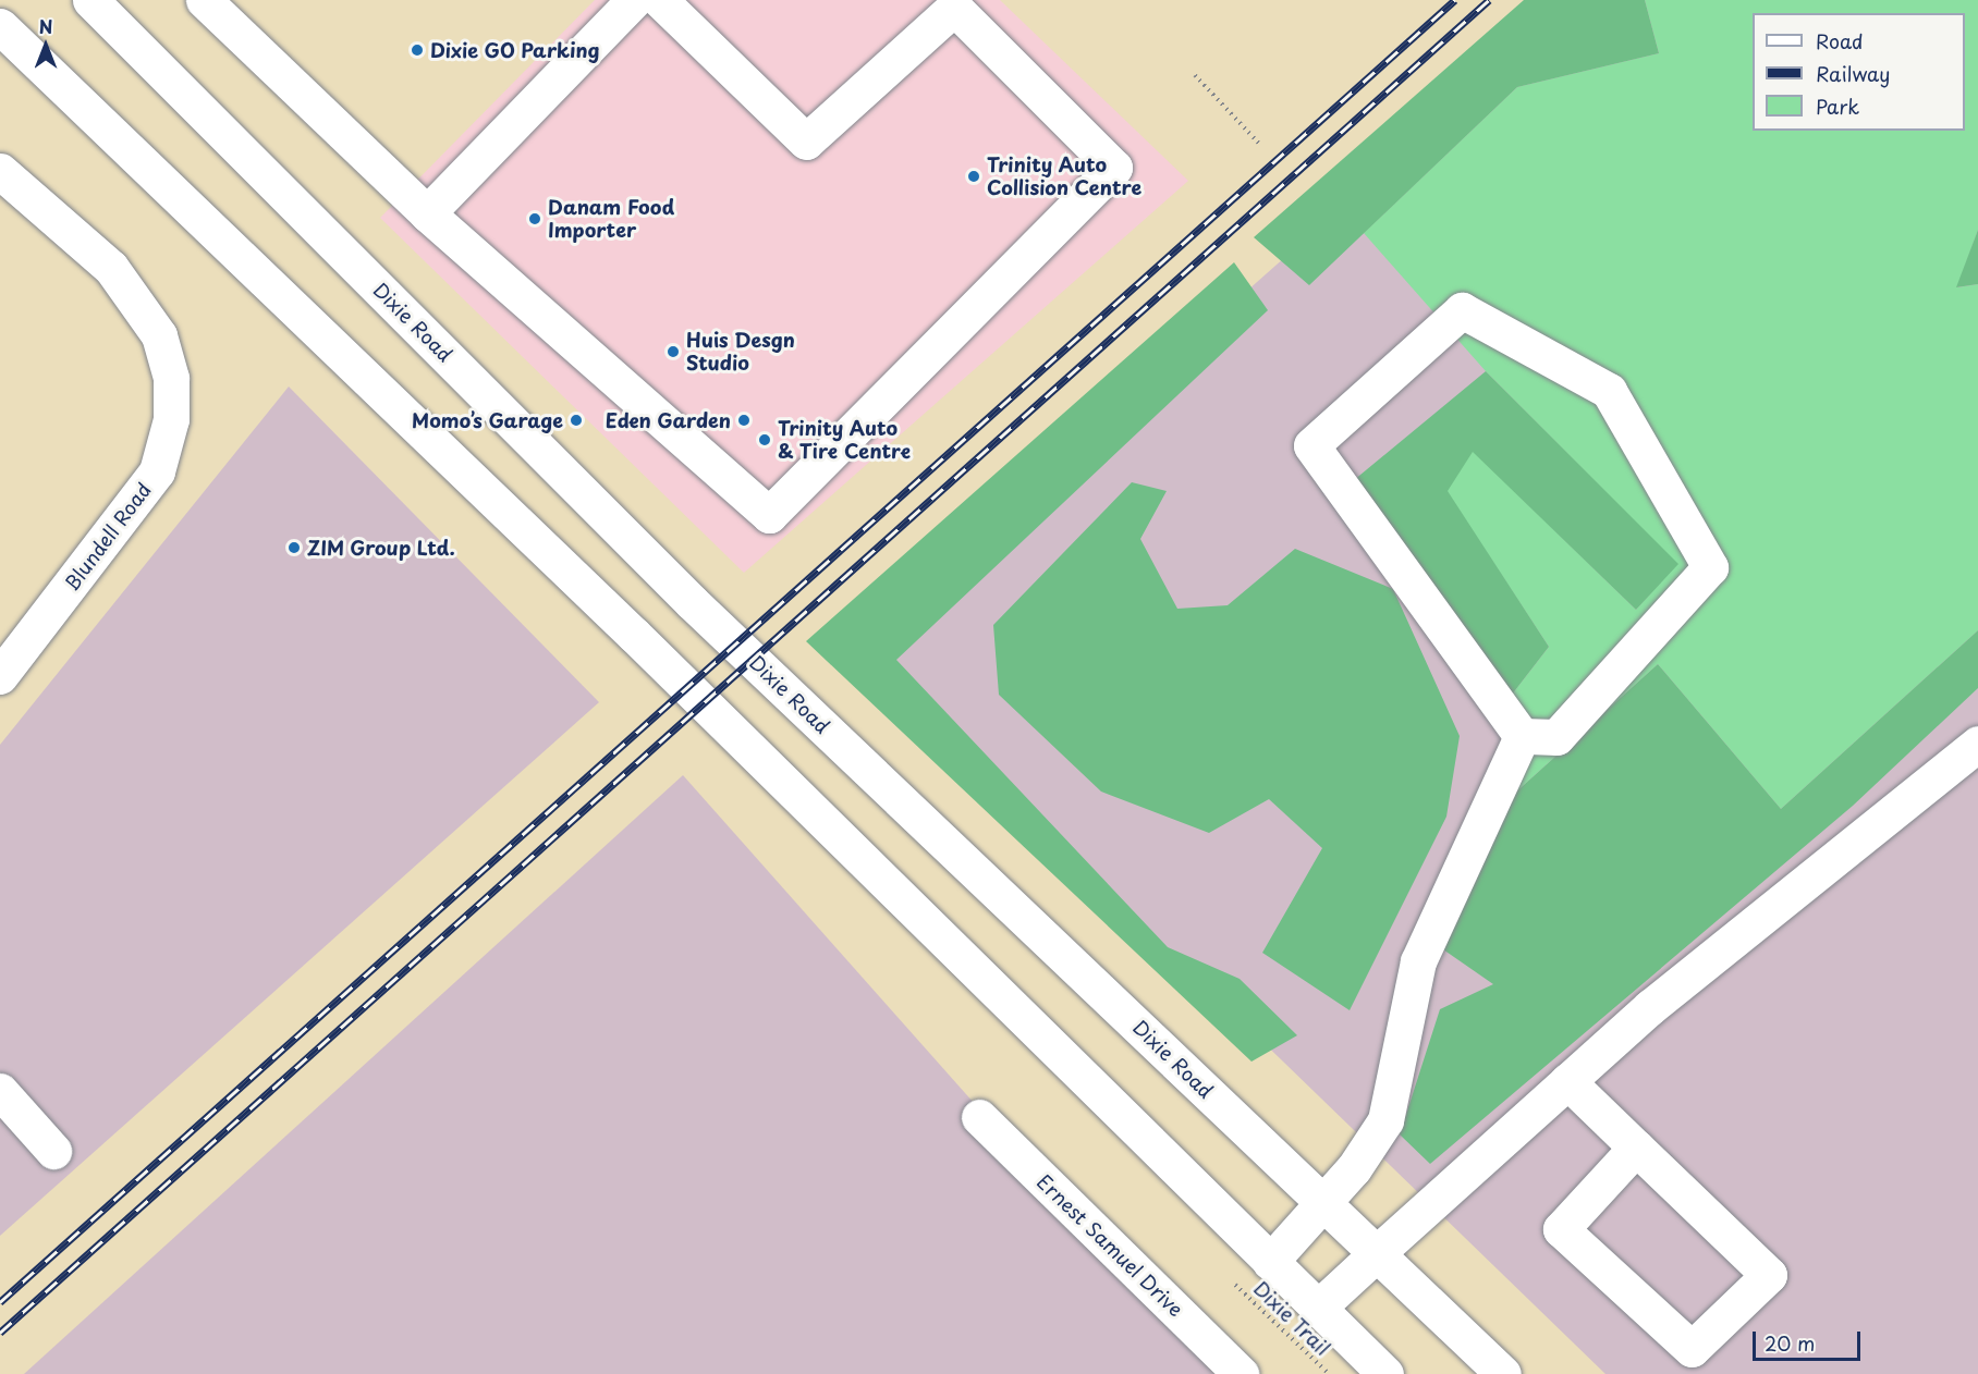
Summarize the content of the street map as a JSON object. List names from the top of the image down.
{
  "streets": {
    "main road": ["Dixie Road", "Blundell Road", "Ernest Samuel Drive"],
    "path": ["Dixie Trail"]
  },
  "places": [
    "Dixie GO Parking",
    "Trinity Auto Collision Centre",
    "Danam Food Importer",
    "Huis Desgn Studio",
    "Momo’s Garage",
    "Eden Garden",
    "Trinity Auto & Tire Centre",
    "ZIM Group Ltd."
  ],
  "legend": ["Road", "Railway", "Park"],
  "scale_bar": "20 m",
  "north": "top"
}
